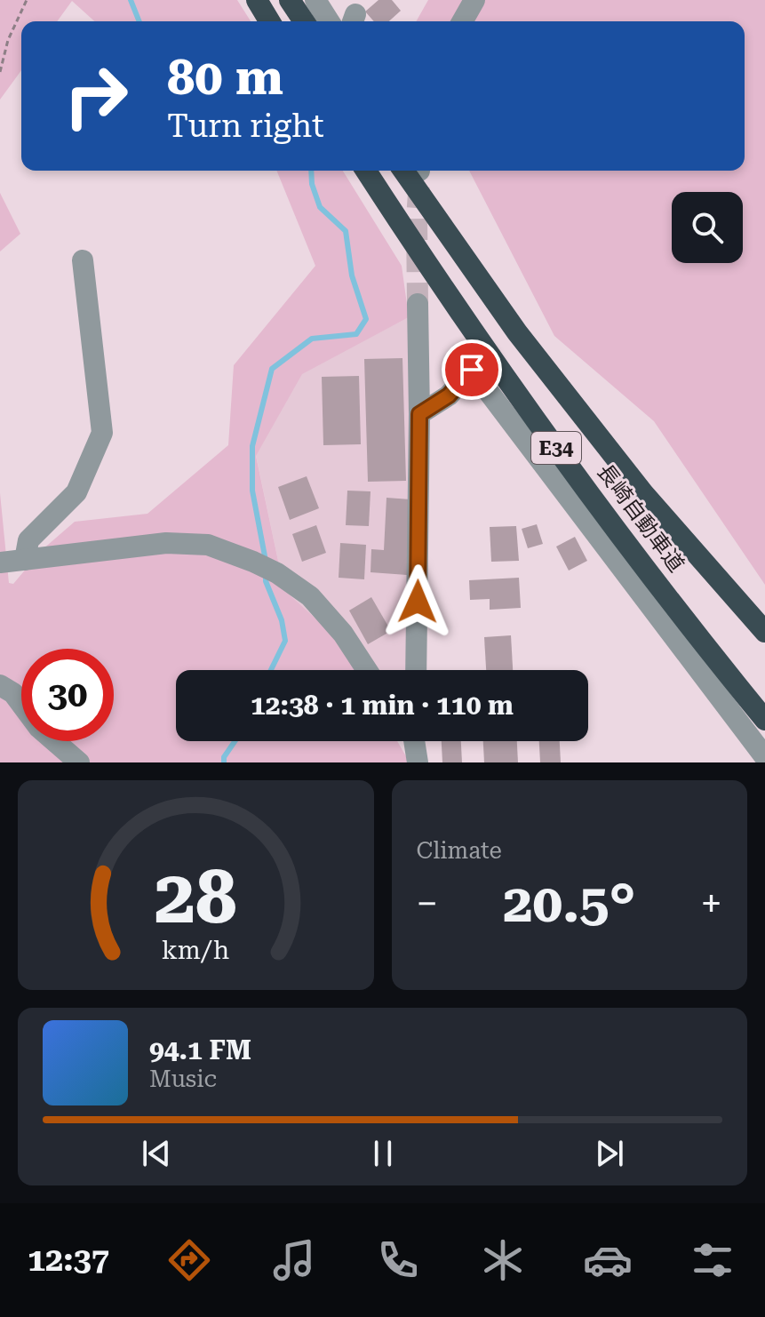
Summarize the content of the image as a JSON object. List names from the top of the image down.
{
  "streets": {
    "highway": ["E34", "長崎自動車道"]
  },
  "page": {
    "turn": ["80 m", "Turn right"],
    "limit": "30",
    "trip": "12:38 · 1 min · 110 m",
    "tile": "Climate",
    "heat": ["−", "20.5°", "+"],
    "song": ["94.1 FM", "Music"],
    "tabs": "12:37",
    "gauge": ["28", "km/h"]
  }
}
